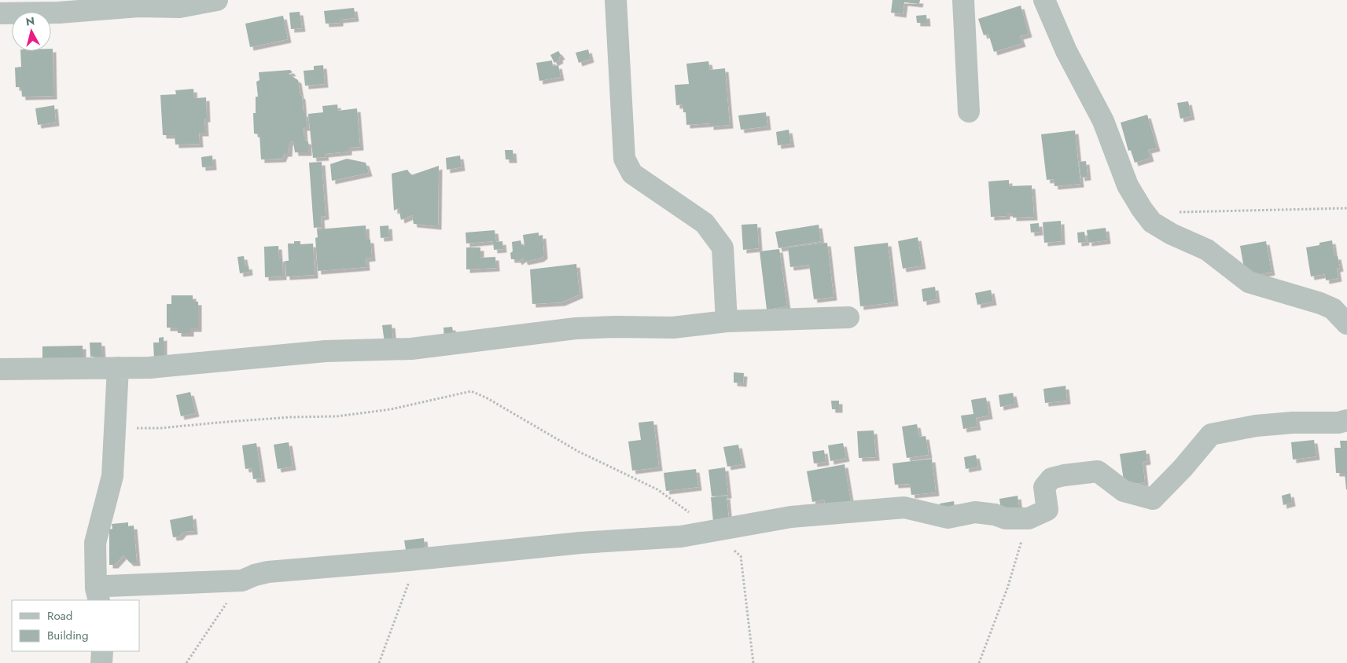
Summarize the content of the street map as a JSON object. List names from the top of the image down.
{
  "legend": ["Road", "Building"],
  "north": "top"
}
